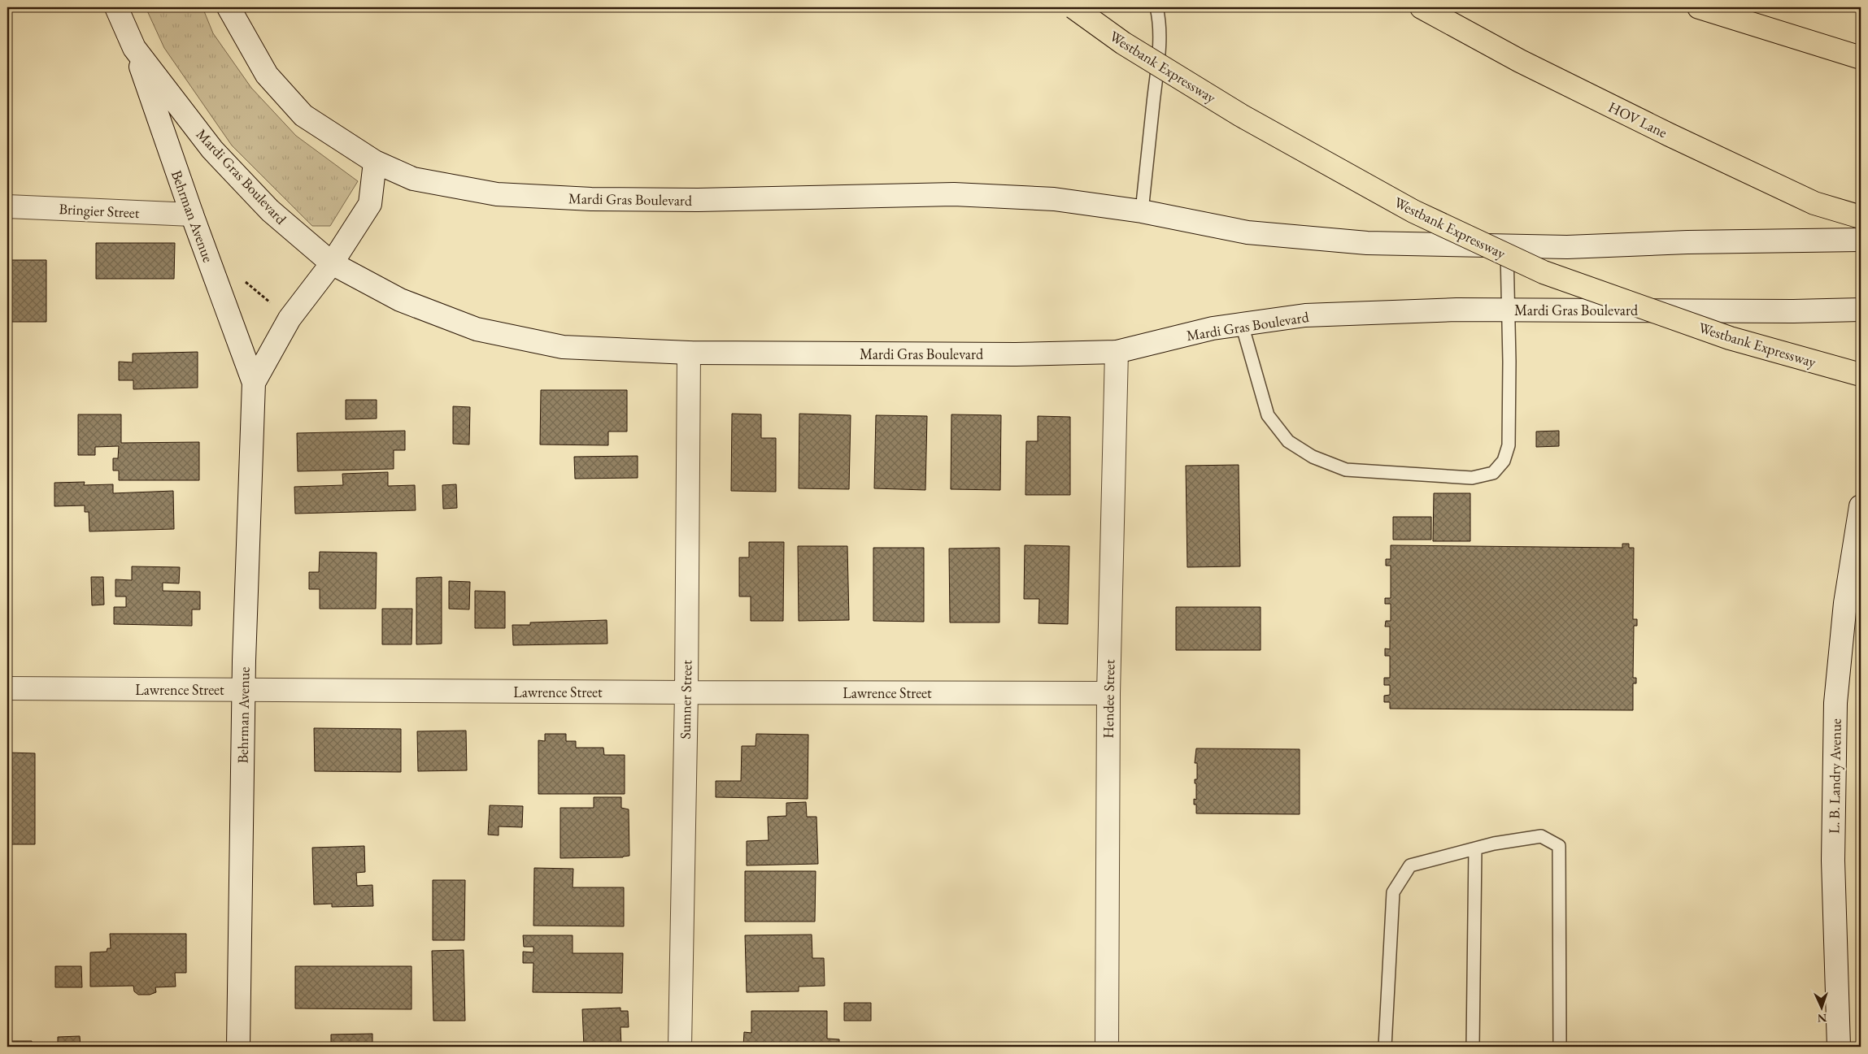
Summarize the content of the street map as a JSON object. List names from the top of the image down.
{
  "streets": {
    "highway": ["Westbank Expressway", "HOV Lane"],
    "street": [
      "Mardi Gras Boulevard",
      "Bringier Street",
      "Behrman Avenue",
      "Lawrence Street",
      "Hendee Street",
      "Sumner Street",
      "L. B. Landry Avenue"
    ]
  },
  "crossings": [
    ["Mardi Gras Boulevard", "Behrman Avenue"],
    ["Mardi Gras Boulevard", "Hendee Street"],
    ["Mardi Gras Boulevard", "Sumner Street"],
    ["Bringier Street", "Behrman Avenue"],
    ["Behrman Avenue", "Lawrence Street"],
    ["Lawrence Street", "Hendee Street"],
    ["Lawrence Street", "Sumner Street"]
  ],
  "north": "bottom"
}
